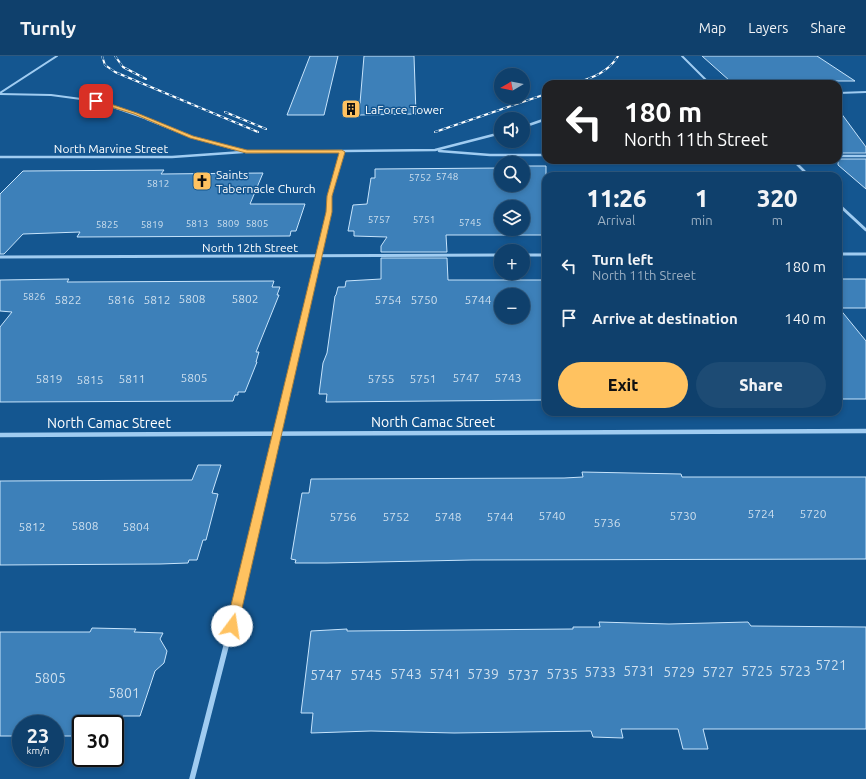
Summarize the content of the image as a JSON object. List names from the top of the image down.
{
  "streets": {
    "street": ["North Marvine Street", "North 12th Street", "North Camac Street"]
  },
  "places": {
    "building": ["LaForce Tower"],
    "church": ["Saints Tabernacle Church"]
  },
  "house_numbers": [
    "5748",
    "5752",
    "5812",
    "5757",
    "5751",
    "5745",
    "5813",
    "5809",
    "5805",
    "5825",
    "5819",
    "5826",
    "5808",
    "5802",
    "5822",
    "5816",
    "5812",
    "5754",
    "5750",
    "5744",
    "5805",
    "5747",
    "5743",
    "5819",
    "5811",
    "5755",
    "5751",
    "5815",
    "5724",
    "5720",
    "5740",
    "5730",
    "5756",
    "5752",
    "5748",
    "5744",
    "5736",
    "5808",
    "5812",
    "5804",
    "5721",
    "5731",
    "5725",
    "5723",
    "5733",
    "5729",
    "5727",
    "5743",
    "5741",
    "5739",
    "5735",
    "5747",
    "5745",
    "5737",
    "5805",
    "5801"
  ],
  "north": "left",
  "page": {
    "header": "Turnly",
    "nav": ["Map", "Layers", "Share"],
    "map_buttons": ["+", "−"],
    "turn": ["180 m", "North 11th Street"],
    "eta": [
      "11:26",
      "Arrival",
      "1",
      "min",
      "320",
      "m"
    ],
    "list": [
      {
        "name": "Turn left",
        "note": "North 11th Street",
        "value": "180 m"
      },
      {
        "name": "Arrive at destination",
        "value": "140 m"
      }
    ],
    "buttons": ["Exit", "Share"],
    "speed": "23 km/h",
    "limit": "30"
  }
}
